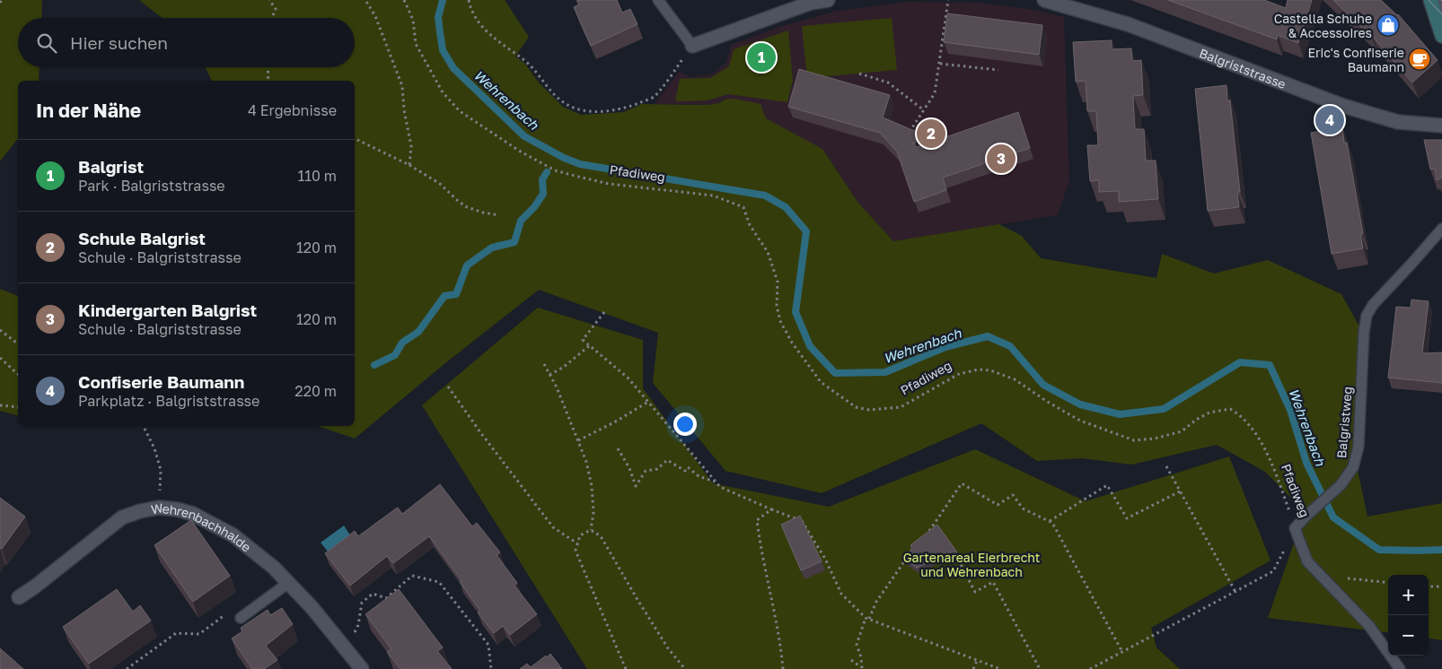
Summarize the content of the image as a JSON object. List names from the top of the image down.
{
  "streets": {
    "street": ["Balgriststrasse", "Wehrenbachhalde"],
    "lane": ["Pfadiweg", "Balgristweg"]
  },
  "crossings": [
    ["Pfadiweg", "Balgristweg"]
  ],
  "water": ["Wehrenbach"],
  "parks": ["Gartenareal Eierbrecht und Wehrenbach"],
  "places": {
    "shop": ["Castella Schuhe & Accessoires"],
    "cafe": ["Eric's Confiserie Baumann"]
  },
  "page": {
    "search": "Hier suchen",
    "pins": [
      "1",
      "4",
      "2",
      "3"
    ],
    "heading": ["In der Nähe", "4 Ergebnisse"],
    "list": [
      {
        "mark": "1",
        "name": "Balgrist",
        "note": "Park · Balgriststrasse",
        "value": "110 m"
      },
      {
        "mark": "2",
        "name": "Schule Balgrist",
        "note": "Schule · Balgriststrasse",
        "value": "120 m"
      },
      {
        "mark": "3",
        "name": "Kindergarten Balgrist",
        "note": "Schule · Balgriststrasse",
        "value": "120 m"
      },
      {
        "mark": "4",
        "name": "Confiserie Baumann",
        "note": "Parkplatz · Balgriststrasse",
        "value": "220 m"
      }
    ],
    "map_buttons": ["+", "−"]
  }
}
